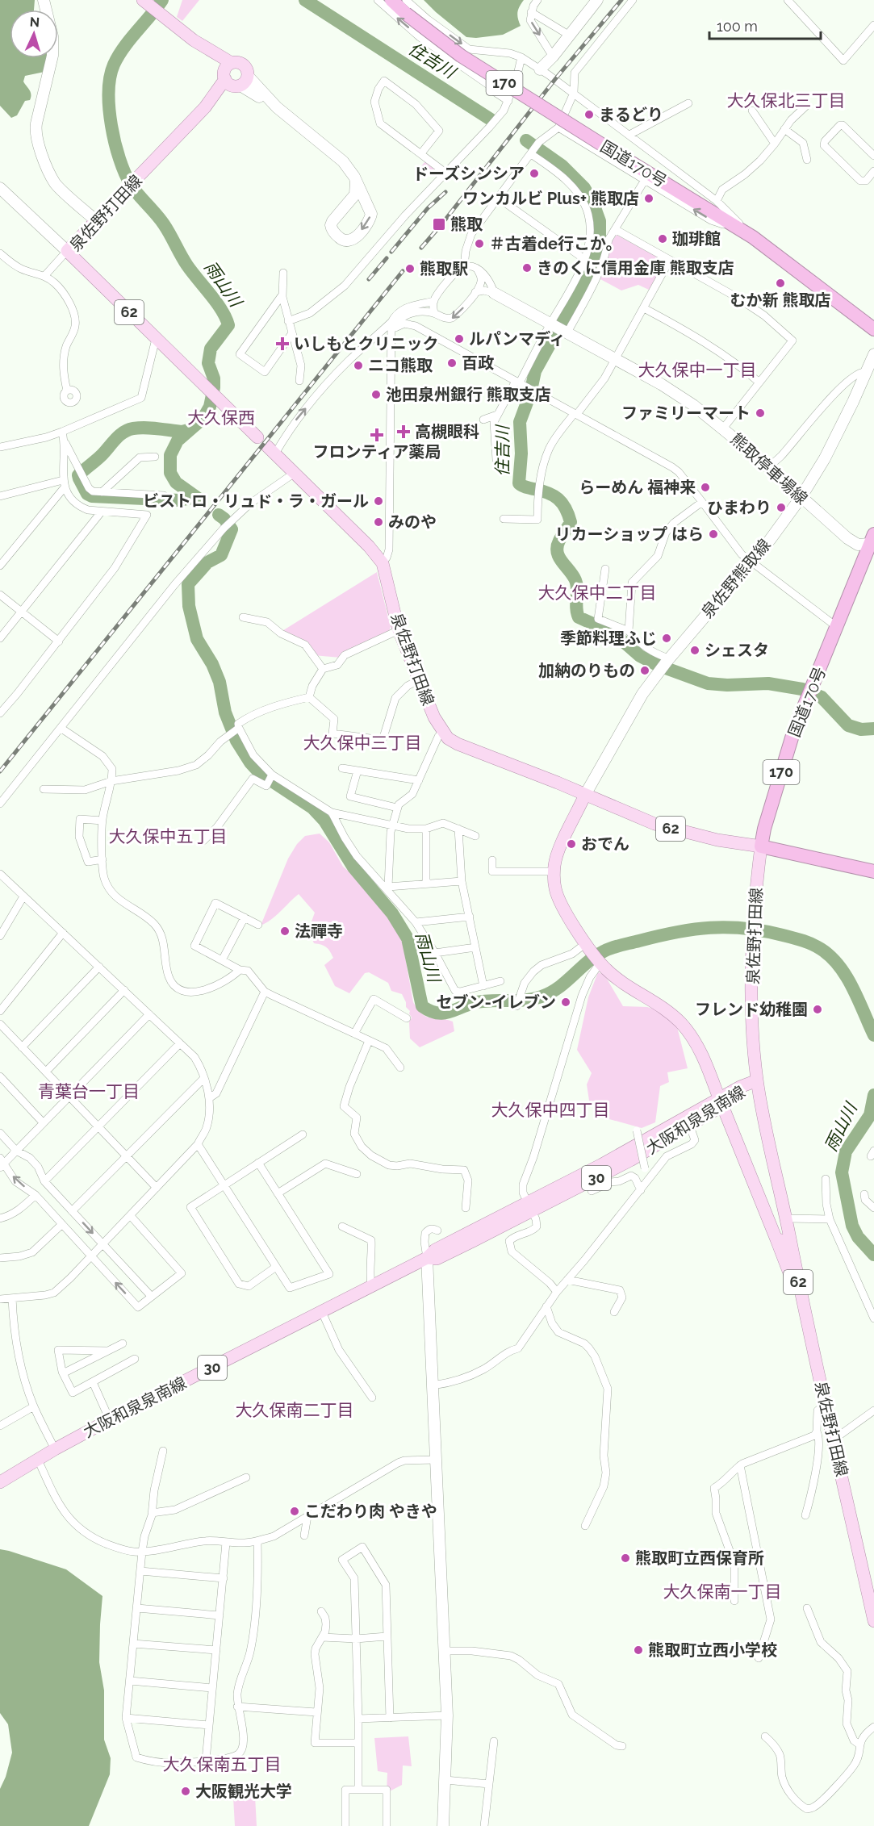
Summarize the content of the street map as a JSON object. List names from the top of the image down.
{
  "streets": {
    "highway": ["170", "国道170号"],
    "main road": [
      "泉佐野打田線",
      "62",
      "大阪和泉泉南線",
      "30"
    ],
    "street": ["熊取停車場線", "泉佐野熊取線"]
  },
  "crossings": [
    ["国道170号", "泉佐野打田線"],
    ["国道170号", "熊取停車場線"],
    ["泉佐野打田線", "62"],
    ["泉佐野打田線", "泉佐野熊取線"],
    ["泉佐野打田線", "大阪和泉泉南線"],
    ["62", "泉佐野熊取線"],
    ["62", "大阪和泉泉南線"],
    ["熊取停車場線", "泉佐野熊取線"]
  ],
  "districts": [
    "大久保北三丁目",
    "大久保中一丁目",
    "大久保西",
    "大久保中二丁目",
    "大久保中三丁目",
    "大久保中五丁目",
    "青葉台一丁目",
    "大久保中四丁目",
    "大久保南二丁目",
    "大久保南一丁目",
    "大久保南五丁目"
  ],
  "water": ["住吉川", "雨山川"],
  "places": {
    "other": [
      "まるどり",
      "ドーズシンシア",
      "ワンカルビ Plus+ 熊取店",
      "珈琲館",
      "＃古着de行こか。",
      "きのくに信用金庫 熊取支店",
      "熊取駅",
      "むか新 熊取店",
      "ルパンマディ",
      "百政",
      "ニコ熊取",
      "池田泉州銀行 熊取支店",
      "ファミリーマート",
      "らーめん 福神来",
      "ビストロ・リュド・ラ・ガール",
      "ひまわり",
      "みのや",
      "リカーショップ はら",
      "季節料理ふじ",
      "シェスタ",
      "加納のりもの",
      "おでん",
      "法禪寺",
      "セブン-イレブン",
      "フレンド幼稚園",
      "こだわり肉 やきや",
      "熊取町立西保育所",
      "熊取町立西小学校",
      "大阪観光大学"
    ],
    "transit": ["熊取"],
    "health": ["いしもとクリニック", "高槻眼科", "フロンティア薬局"]
  },
  "scale_bar": "100 m",
  "north": "top"
}
